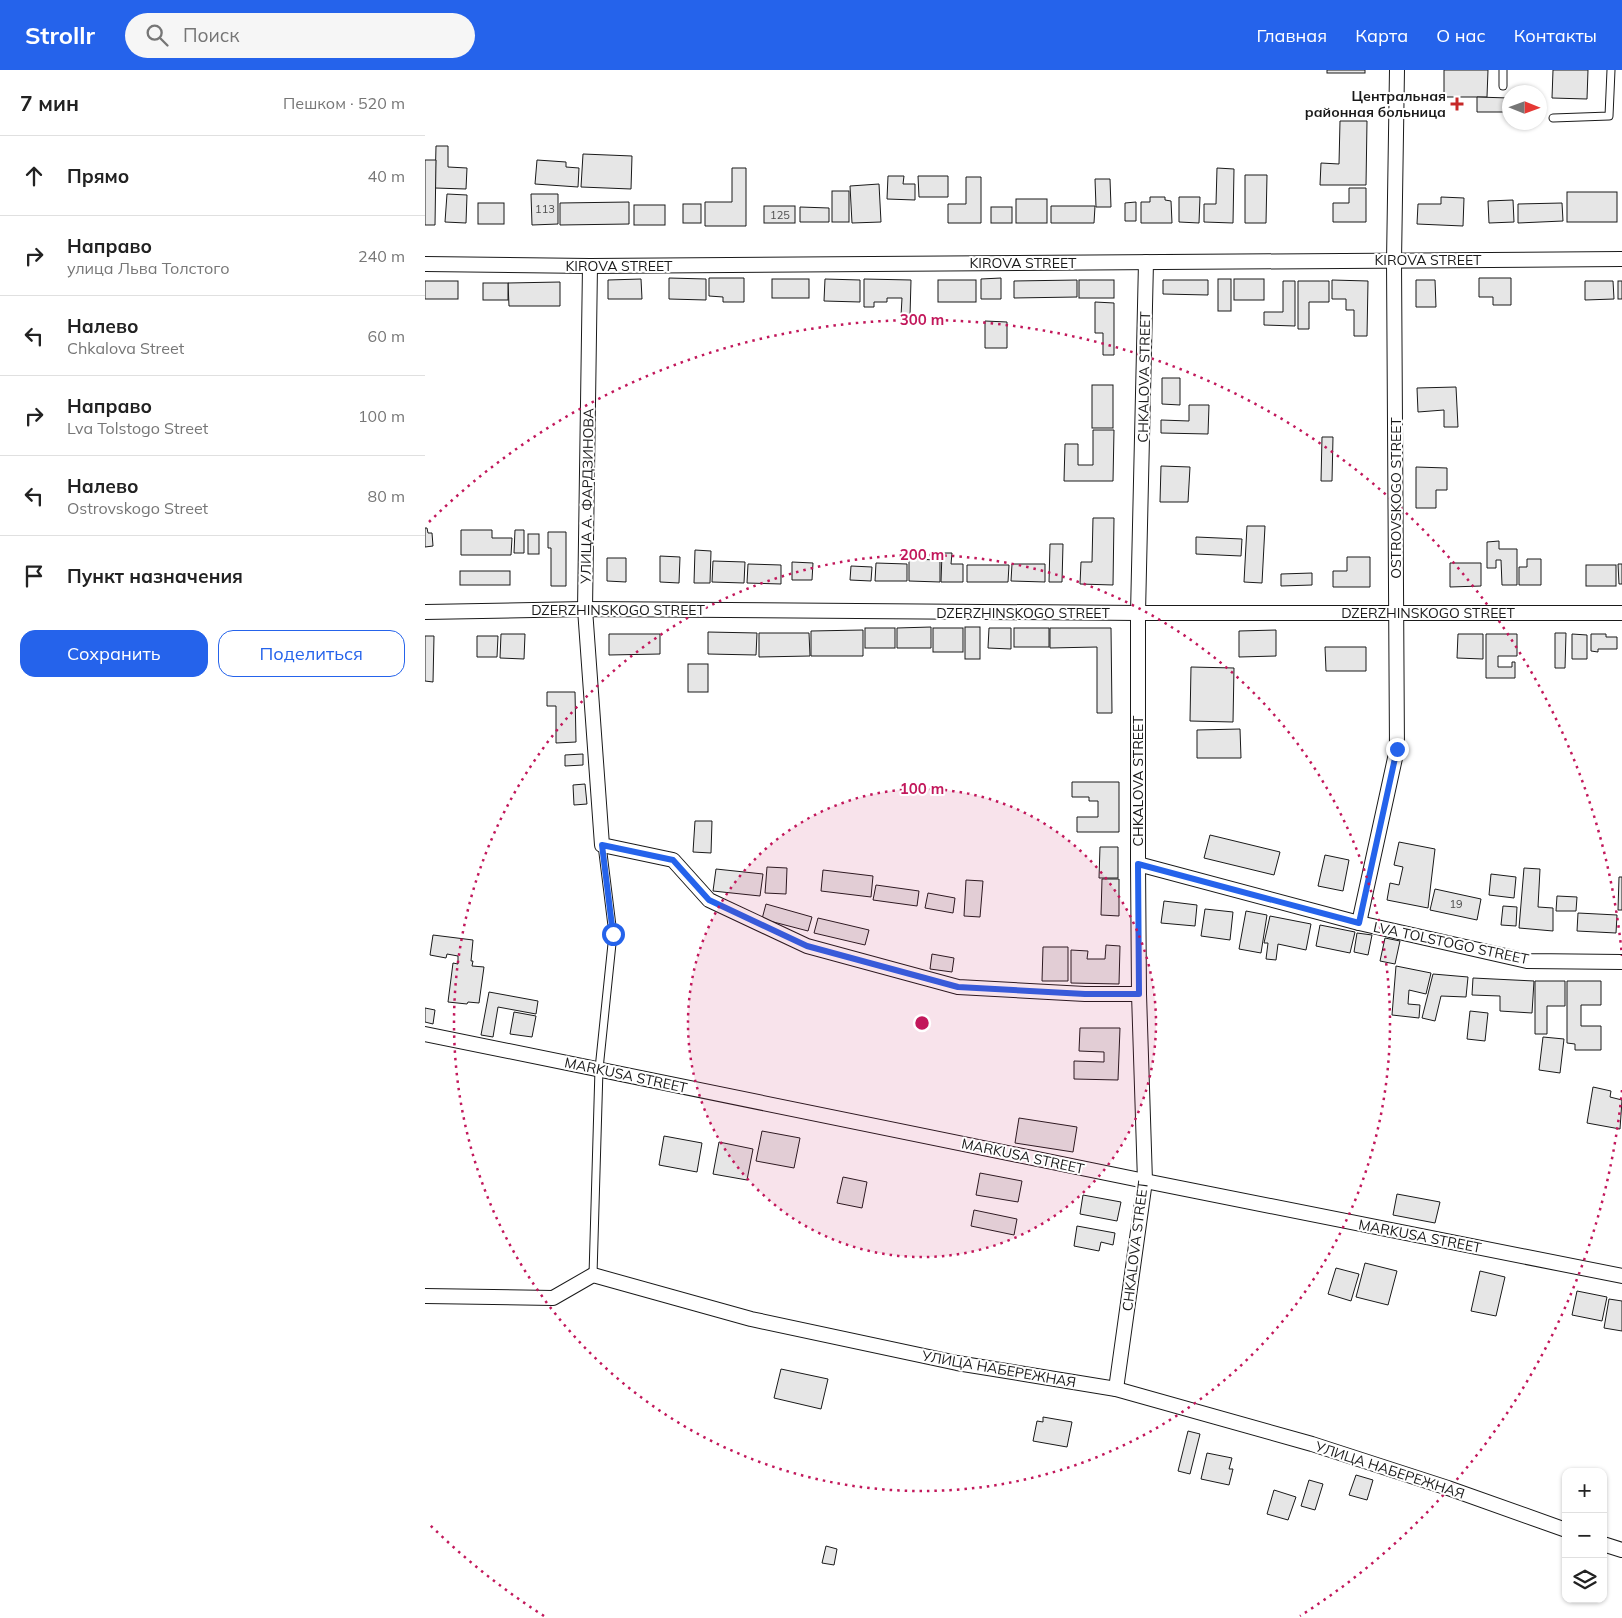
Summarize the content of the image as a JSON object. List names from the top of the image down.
{
  "streets": {
    "street": [
      "KIROVA STREET",
      "CHKALOVA STREET",
      "УЛИЦА А. ФАРДЗИНОВА",
      "OSTROVSKOGO STREET",
      "DZERZHINSKOGO STREET",
      "LVA TOLSTOGO STREET",
      "MARKUSA STREET",
      "УЛИЦА НАБЕРЕЖНАЯ"
    ]
  },
  "crossings": [
    ["KIROVA STREET", "CHKALOVA STREET"],
    ["KIROVA STREET", "УЛИЦА А. ФАРДЗИНОВА"],
    ["KIROVA STREET", "OSTROVSKOGO STREET"],
    ["CHKALOVA STREET", "DZERZHINSKOGO STREET"],
    ["CHKALOVA STREET", "LVA TOLSTOGO STREET"],
    ["CHKALOVA STREET", "MARKUSA STREET"],
    ["CHKALOVA STREET", "УЛИЦА НАБЕРЕЖНАЯ"],
    ["УЛИЦА А. ФАРДЗИНОВА", "DZERZHINSKOGO STREET"],
    ["OSTROVSKOGO STREET", "DZERZHINSKOGO STREET"],
    ["OSTROVSKOGO STREET", "LVA TOLSTOGO STREET"]
  ],
  "places": {
    "health": ["Центральная районная больница"]
  },
  "house_numbers": ["113", "125", "19"],
  "north": "right",
  "page": {
    "header": "Strollr",
    "search": "Поиск",
    "nav": [
      "Главная",
      "Карта",
      "О нас",
      "Контакты"
    ],
    "heading": ["7 мин", "Пешком · 520 m"],
    "list": [
      ["Прямо", "40 m"],
      ["Направо", "улица Льва Толстого", "240 m"],
      ["Налево", "Chkalova Street", "60 m"],
      ["Направо", "Lva Tolstogo Street", "100 m"],
      ["Налево", "Ostrovskogo Street", "80 m"],
      "Пункт назначения"
    ],
    "buttons": ["Сохранить", "Поделиться"],
    "map_buttons": ["+", "−"]
  },
  "rings": ["300 m", "200 m", "100 m"]
}
